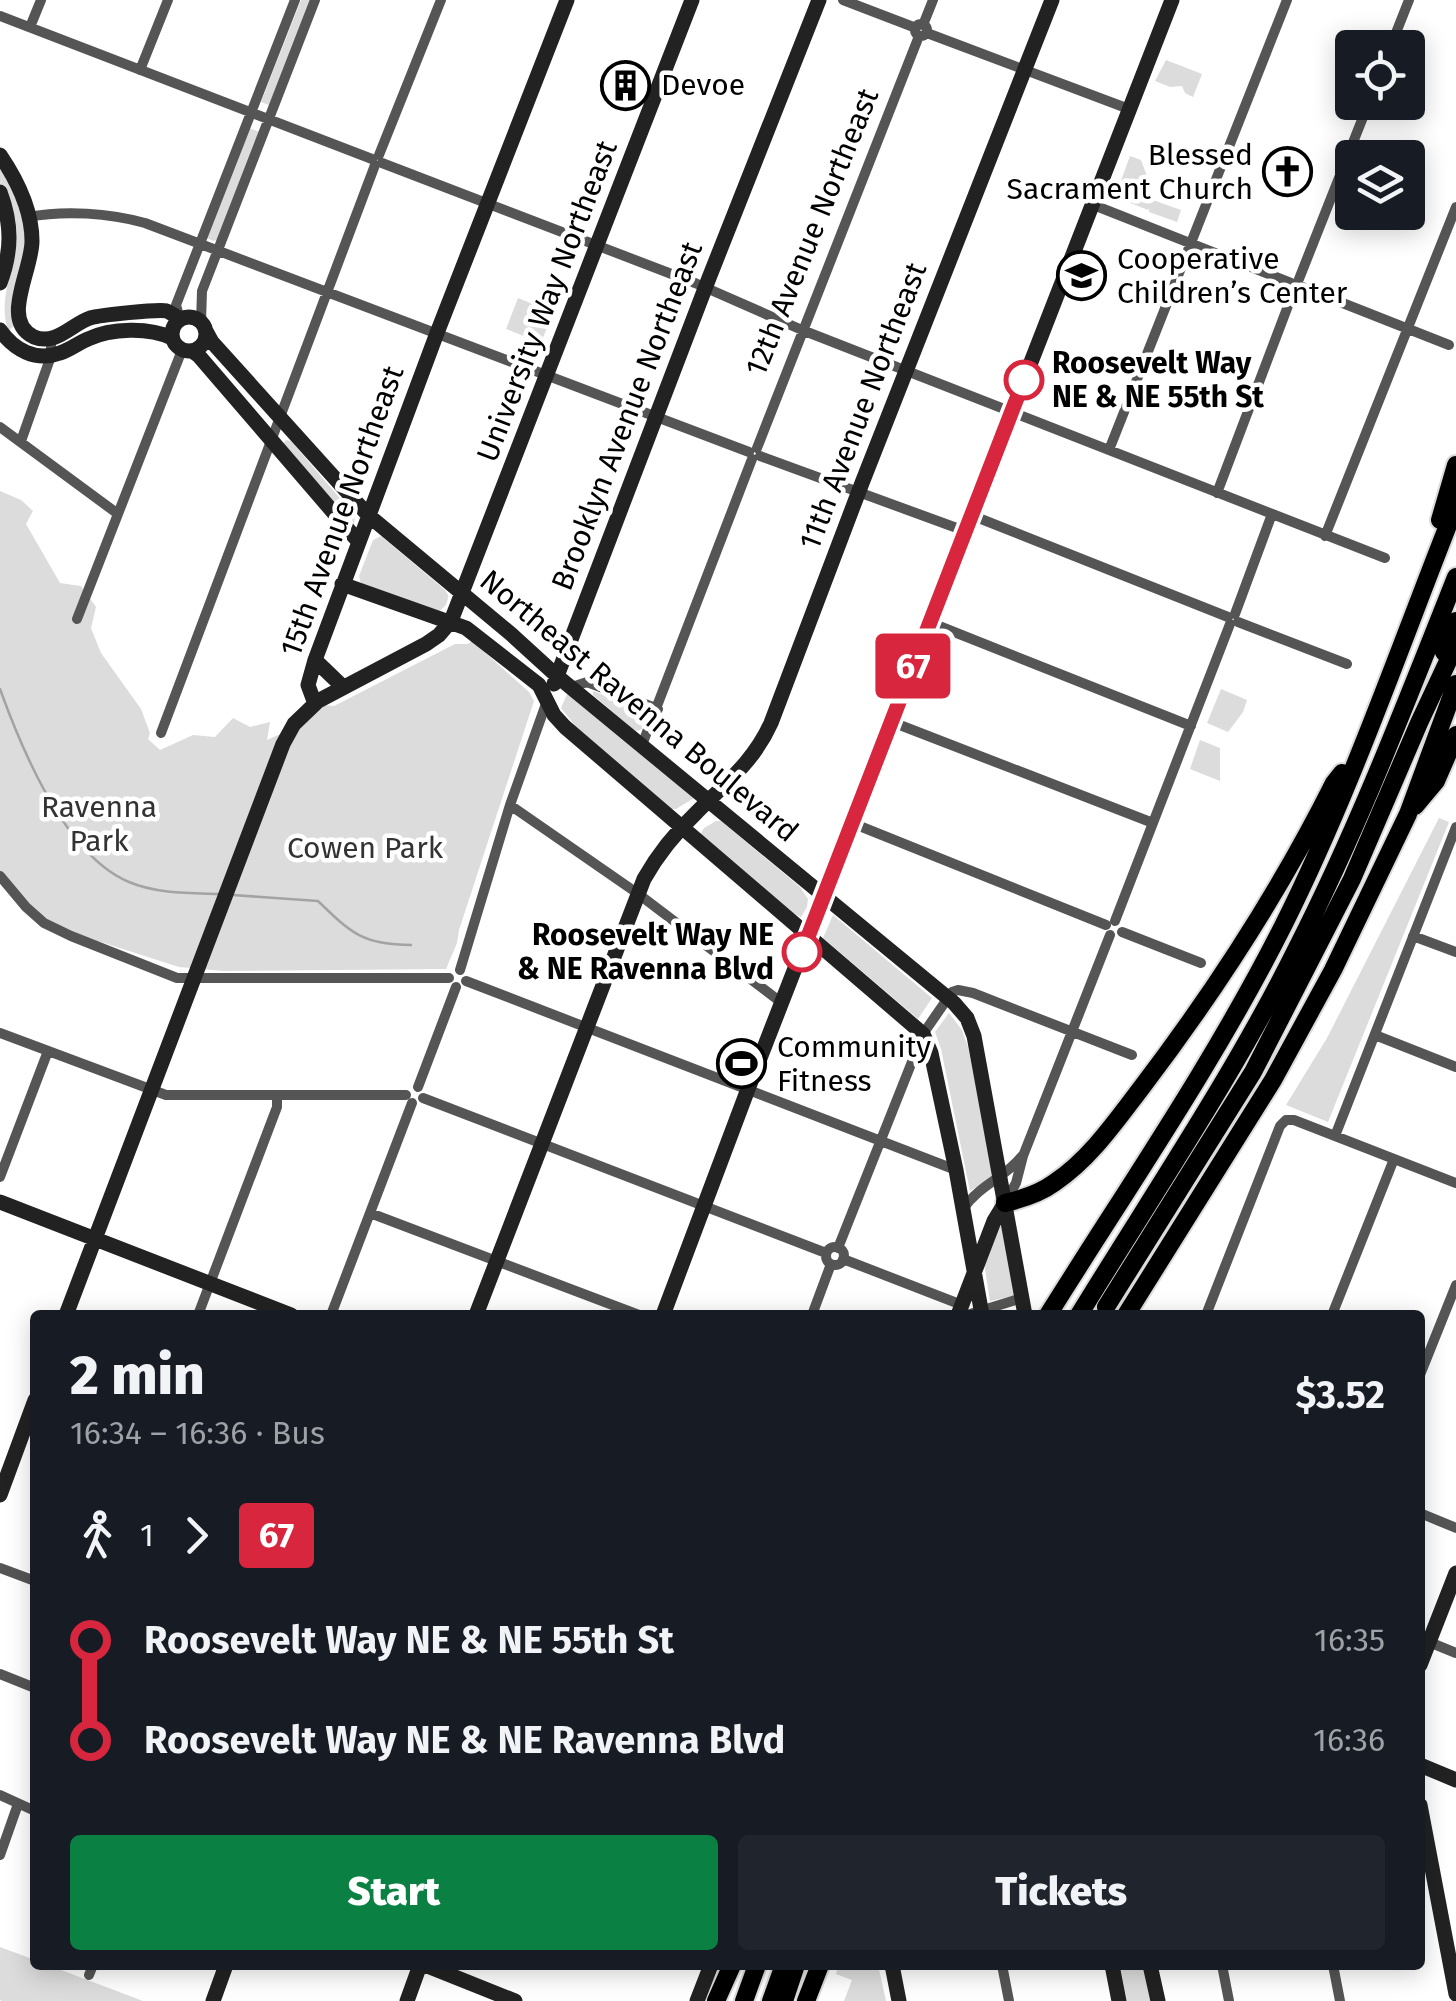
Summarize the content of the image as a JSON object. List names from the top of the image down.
{
  "streets": {
    "main road": [
      "University Way Northeast",
      "11th Avenue Northeast",
      "Brooklyn Avenue Northeast",
      "15th Avenue Northeast",
      "Northeast Ravenna Boulevard"
    ],
    "street": ["12th Avenue Northeast"]
  },
  "crossings": [
    ["12th Avenue Northeast", "Northeast Ravenna Boulevard"],
    ["University Way Northeast", "Northeast Ravenna Boulevard"],
    ["11th Avenue Northeast", "Northeast Ravenna Boulevard"],
    ["Brooklyn Avenue Northeast", "Northeast Ravenna Boulevard"],
    ["15th Avenue Northeast", "Northeast Ravenna Boulevard"]
  ],
  "parks": ["Ravenna Park", "Cowen Park"],
  "places": {
    "building": ["Devoe"],
    "church": ["Blessed Sacrament Church"],
    "school or university": ["Cooperative Children’s Center"],
    "other": ["Roosevelt Way NE & NE 55th St", "Roosevelt Way NE & NE Ravenna Blvd"],
    "sports": ["Community Fitness"]
  },
  "lines": ["bus line 67"],
  "page": {
    "on_map": "67",
    "heading": ["2 min", "16:34 – 16:36 · Bus", "$3.52"],
    "legs": ["1", "67"],
    "list": [
      {
        "name": "Roosevelt Way NE & NE 55th St",
        "value": "16:35"
      },
      {
        "name": "Roosevelt Way NE & NE Ravenna Blvd",
        "value": "16:36"
      }
    ],
    "buttons": ["Start", "Tickets"]
  }
}
